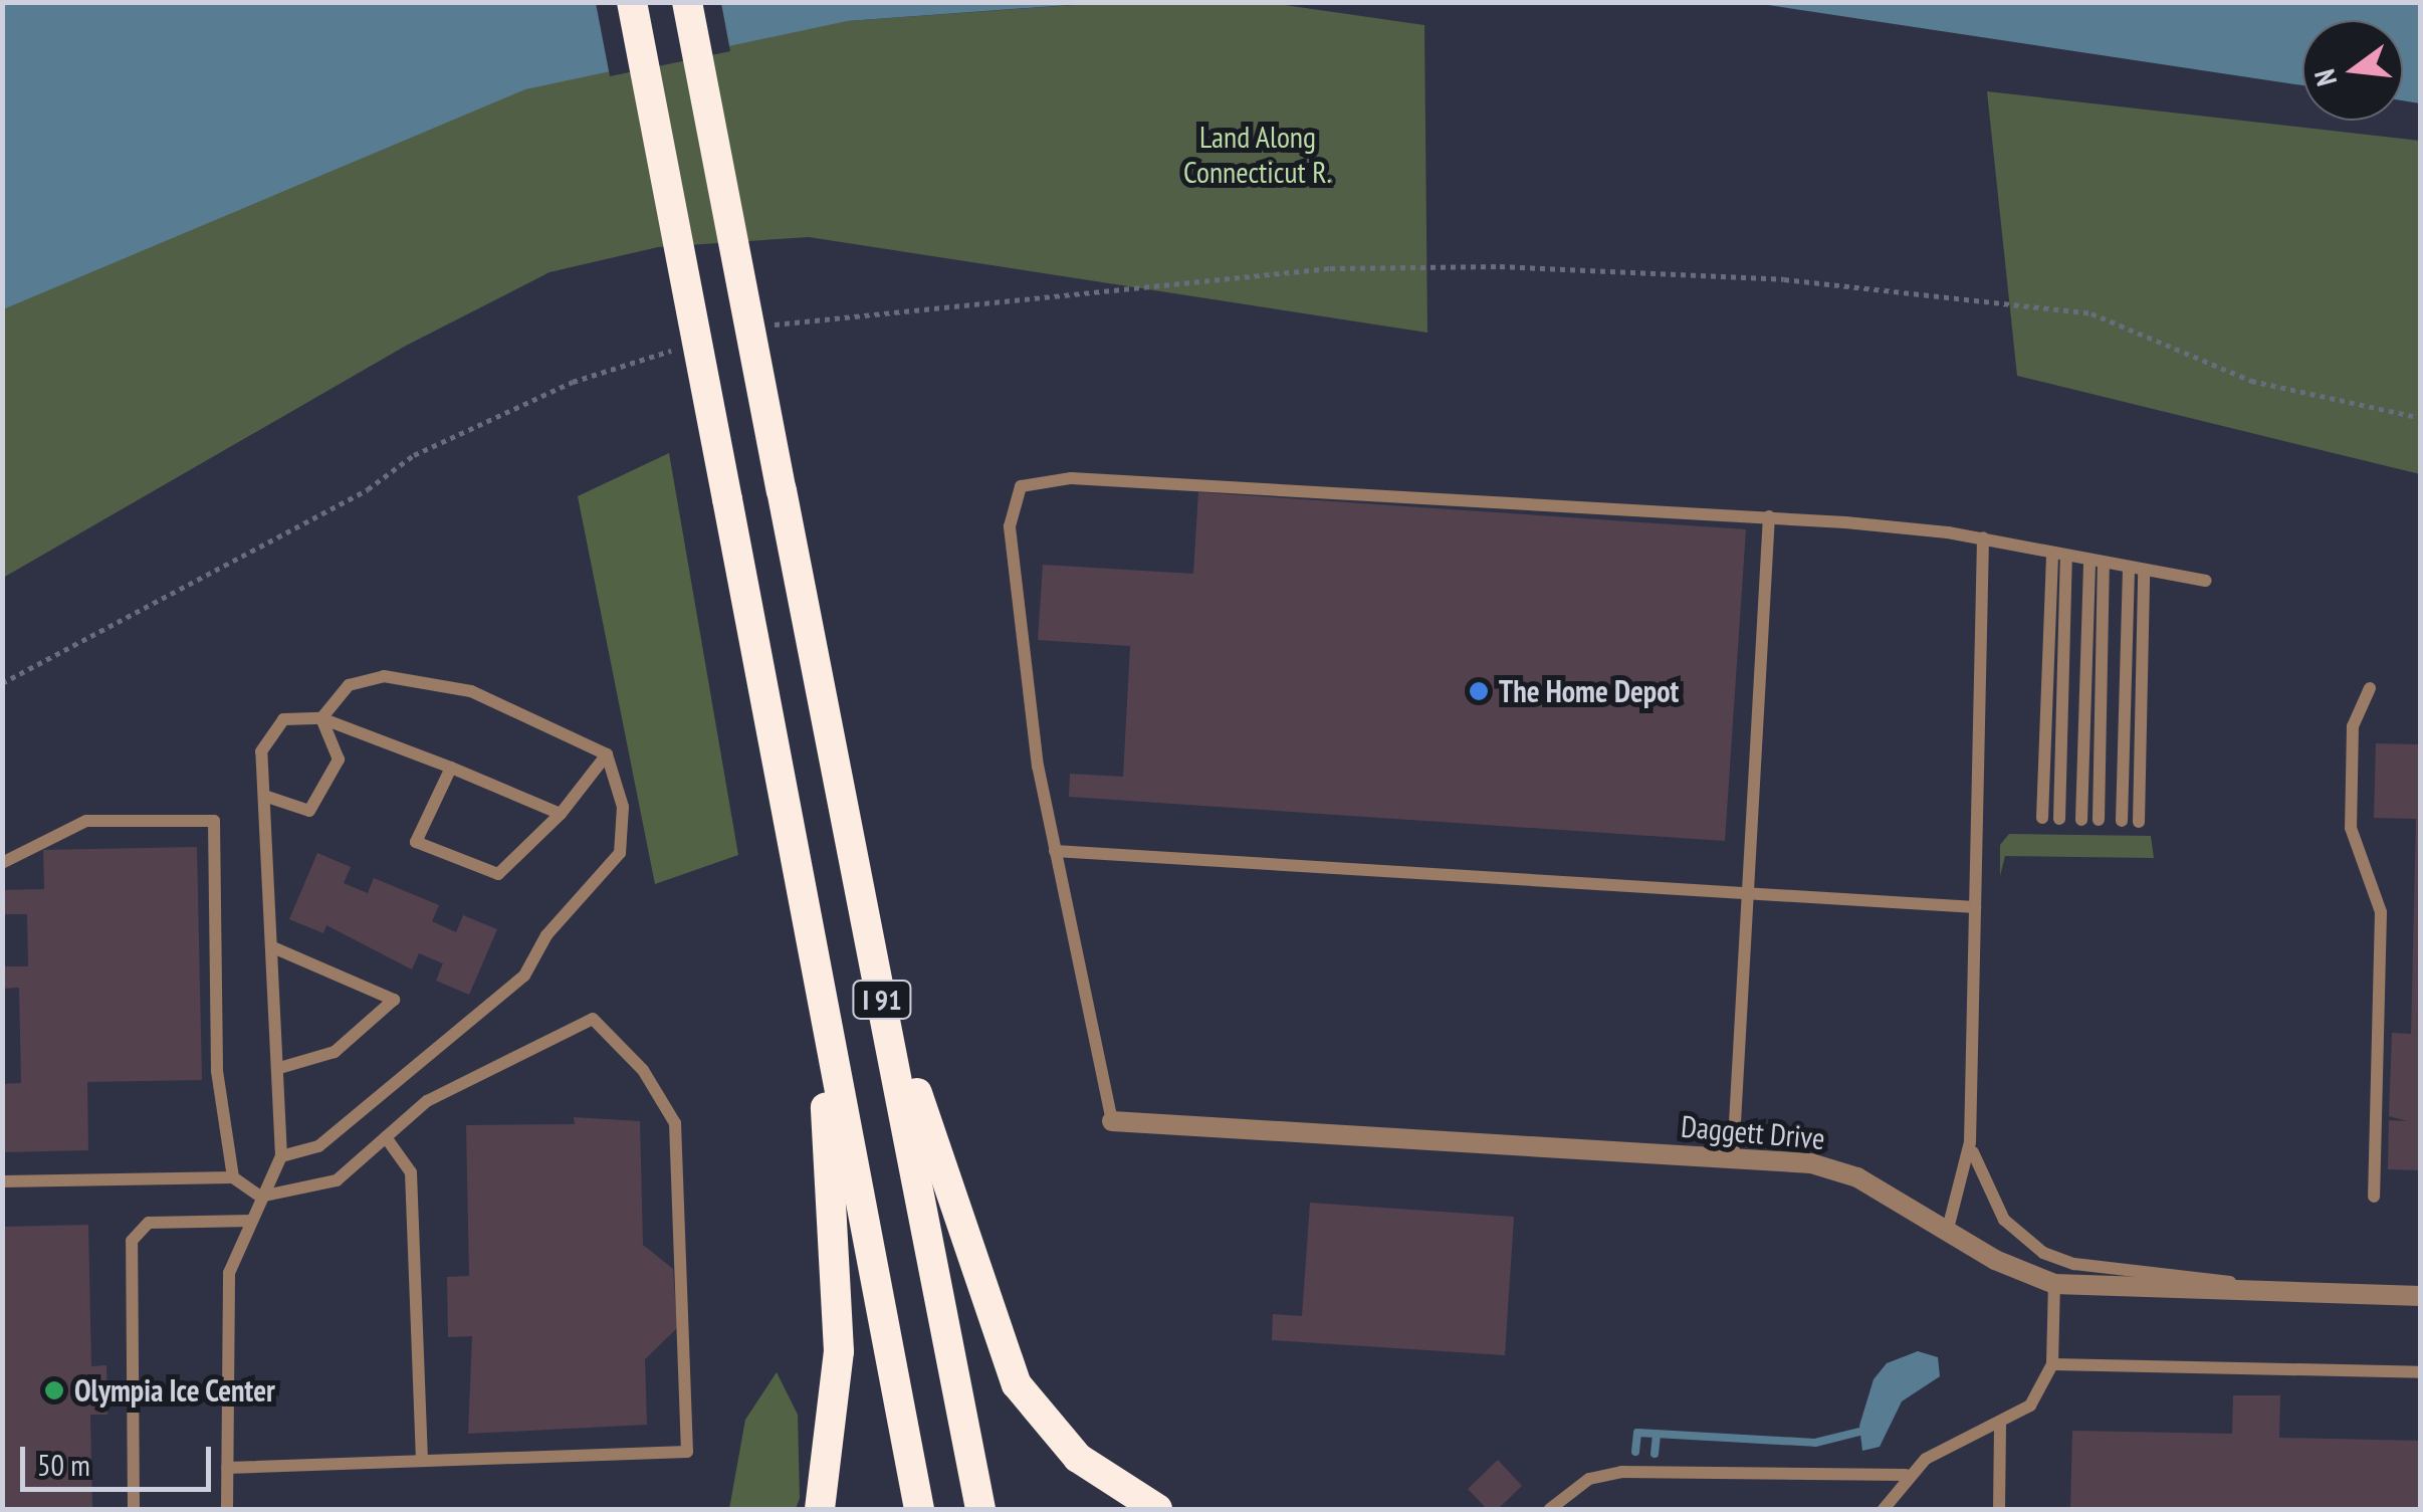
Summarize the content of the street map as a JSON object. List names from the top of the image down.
{
  "streets": {
    "highway": ["I 91"],
    "street": ["Daggett Drive"]
  },
  "parks": ["Land Along Connecticut R."],
  "places": ["The Home Depot", "Olympia Ice Center"],
  "scale_bar": "50 m",
  "north": "left"
}
